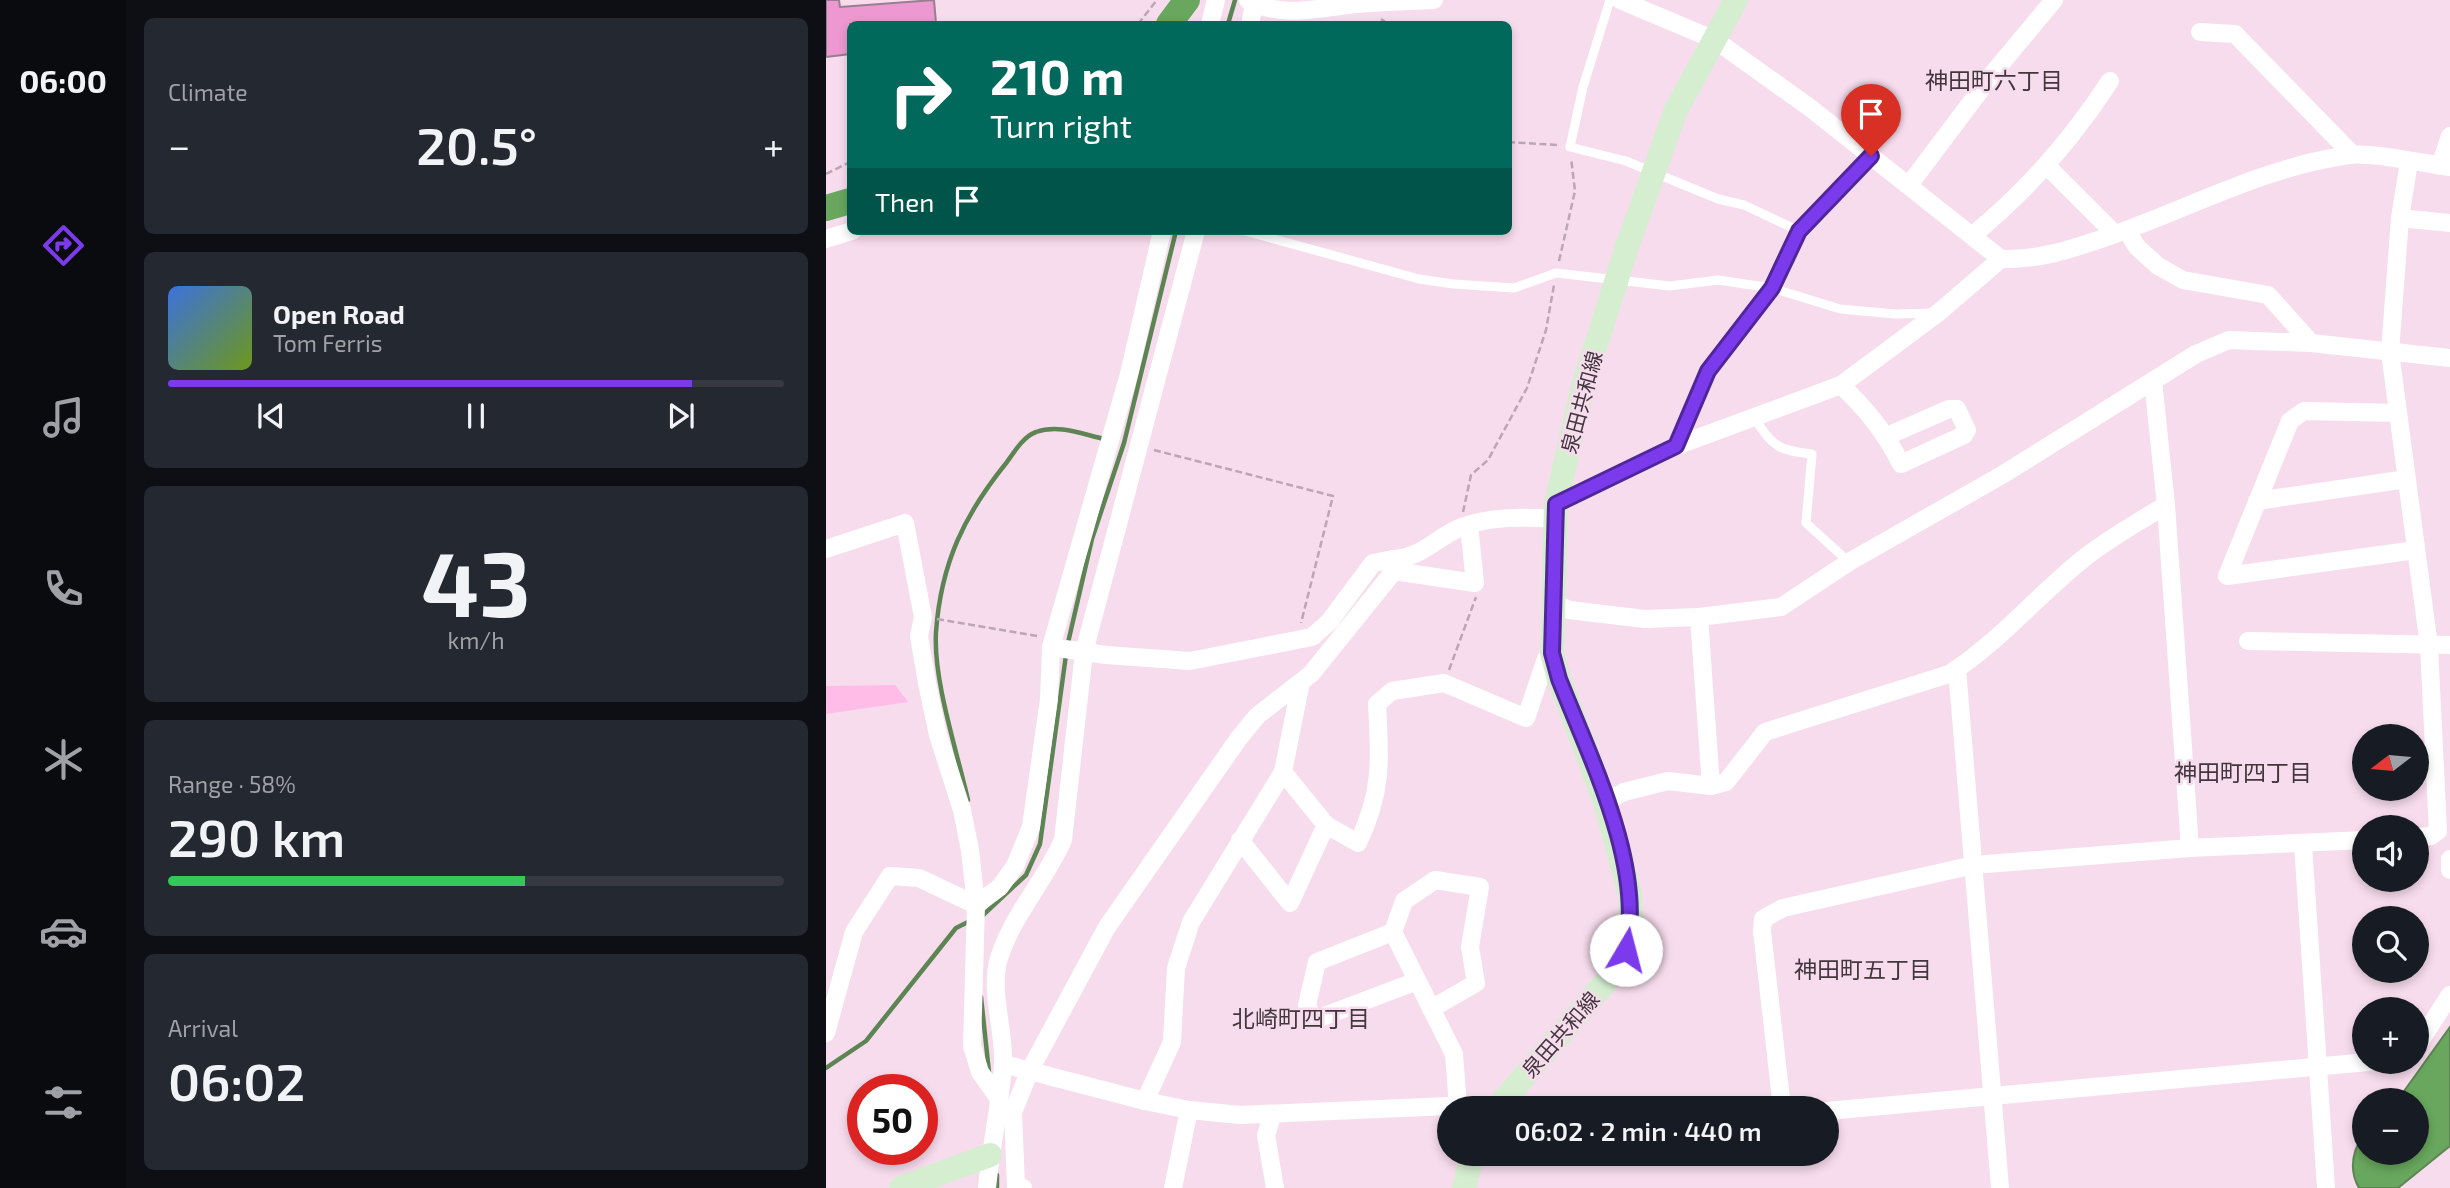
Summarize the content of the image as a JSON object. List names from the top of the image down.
{
  "streets": {
    "main road": ["泉田共和線"]
  },
  "districts": [
    "神田町六丁目",
    "神田町四丁目",
    "神田町五丁目",
    "北崎町四丁目"
  ],
  "north": "left",
  "page": {
    "tabs": "06:00",
    "tile": [
      "Climate",
      ["43", "km/h"],
      ["Range · 58%", "290 km"],
      ["Arrival", "06:02"]
    ],
    "turn": ["210 m", "Turn right"],
    "heat": ["−", "20.5°", "+"],
    "then": "Then",
    "song": ["Open Road", "Tom Ferris"],
    "map_buttons": ["+", "−"],
    "limit": "50",
    "trip": "06:02 · 2 min · 440 m"
  }
}
